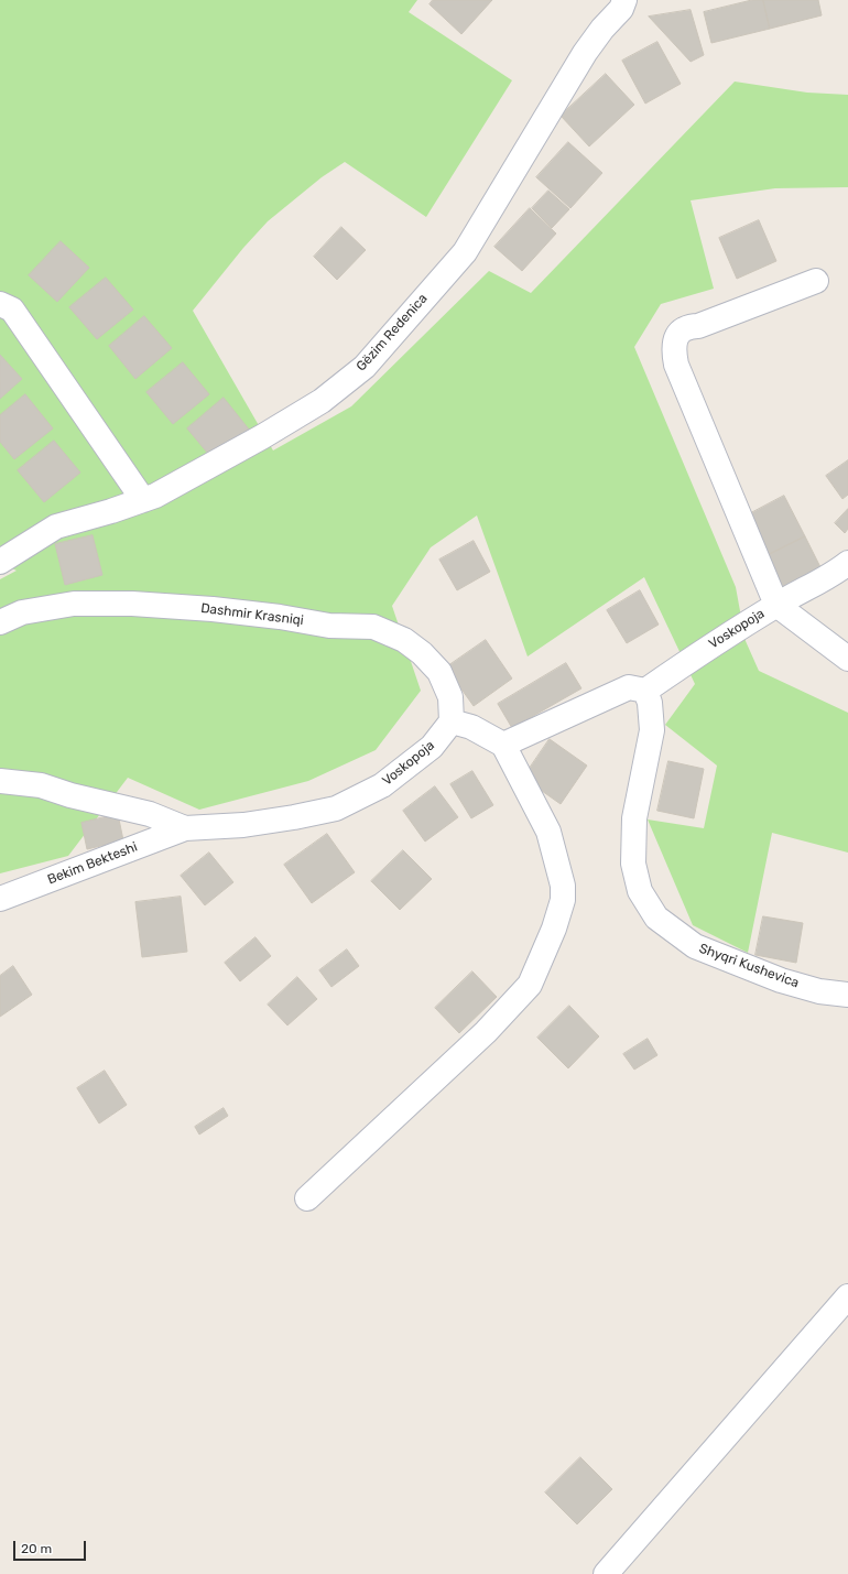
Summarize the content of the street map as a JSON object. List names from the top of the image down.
{
  "streets": {
    "street": [
      "Gëzim Redenica",
      "Dashmir Krasniqi",
      "Voskopoja",
      "Bekim Bekteshi",
      "Shyqri Kushevica"
    ]
  },
  "crossings": [
    ["Dashmir Krasniqi", "Voskopoja"],
    ["Voskopoja", "Bekim Bekteshi"],
    ["Voskopoja", "Shyqri Kushevica"]
  ],
  "scale_bar": "20 m"
}
